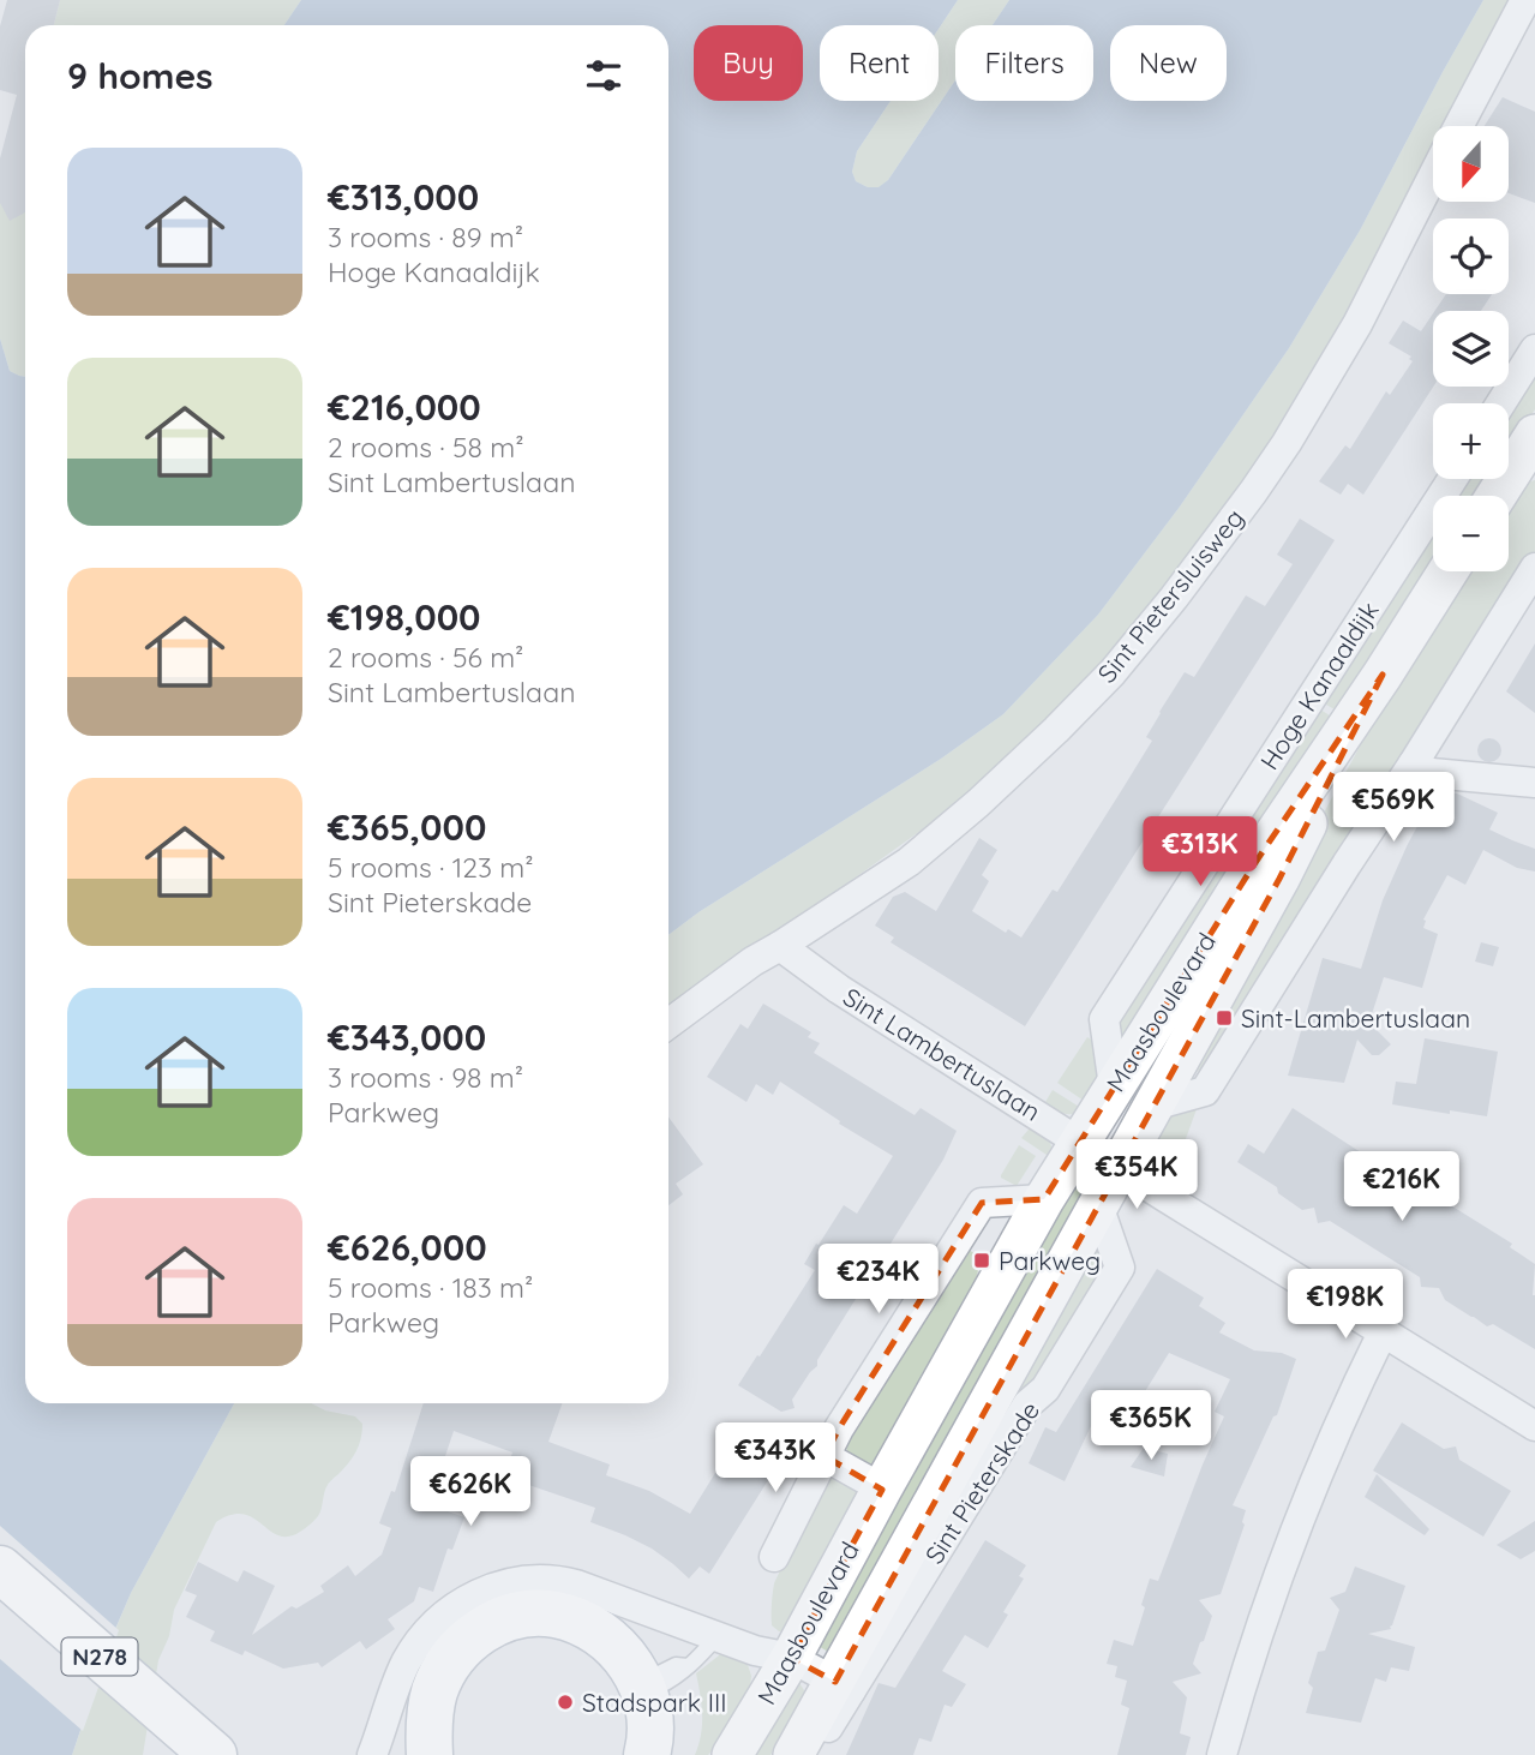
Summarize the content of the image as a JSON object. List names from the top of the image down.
{
  "streets": {
    "main road": ["N278"],
    "street": [
      "Sint Pietersluisweg",
      "Hoge Kanaaldijk",
      "Maasboulevard",
      "Sint Lambertuslaan"
    ]
  },
  "crossings": [
    ["Sint Pietersluisweg", "Sint Lambertuslaan"],
    ["Hoge Kanaaldijk", "Maasboulevard"],
    ["Maasboulevard", "Sint Lambertuslaan"]
  ],
  "places": {
    "transit": ["Sint-Lambertuslaan", "Parkweg"],
    "other": ["Stadspark III"]
  },
  "north": "bottom",
  "page": {
    "chip": [
      "Buy",
      "Rent",
      "Filters",
      "New"
    ],
    "heading": "9 homes",
    "map_buttons": ["+", "−"],
    "list": [
      {
        "name": "€313,000",
        "note": "3 rooms · 89 m² · Hoge Kanaaldijk"
      },
      {
        "name": "€216,000",
        "note": "2 rooms · 58 m² · Sint Lambertuslaan"
      },
      {
        "name": "€198,000",
        "note": "2 rooms · 56 m² · Sint Lambertuslaan"
      },
      {
        "name": "€365,000",
        "note": "5 rooms · 123 m² · Sint Pieterskade"
      },
      {
        "name": "€343,000",
        "note": "3 rooms · 98 m² · Parkweg"
      },
      {
        "name": "€626,000",
        "note": "5 rooms · 183 m² · Parkweg"
      }
    ],
    "price": [
      "€569K",
      "€313K",
      "€354K",
      "€216K",
      "€234K",
      "€198K",
      "€365K",
      "€343K",
      "€626K"
    ]
  }
}
